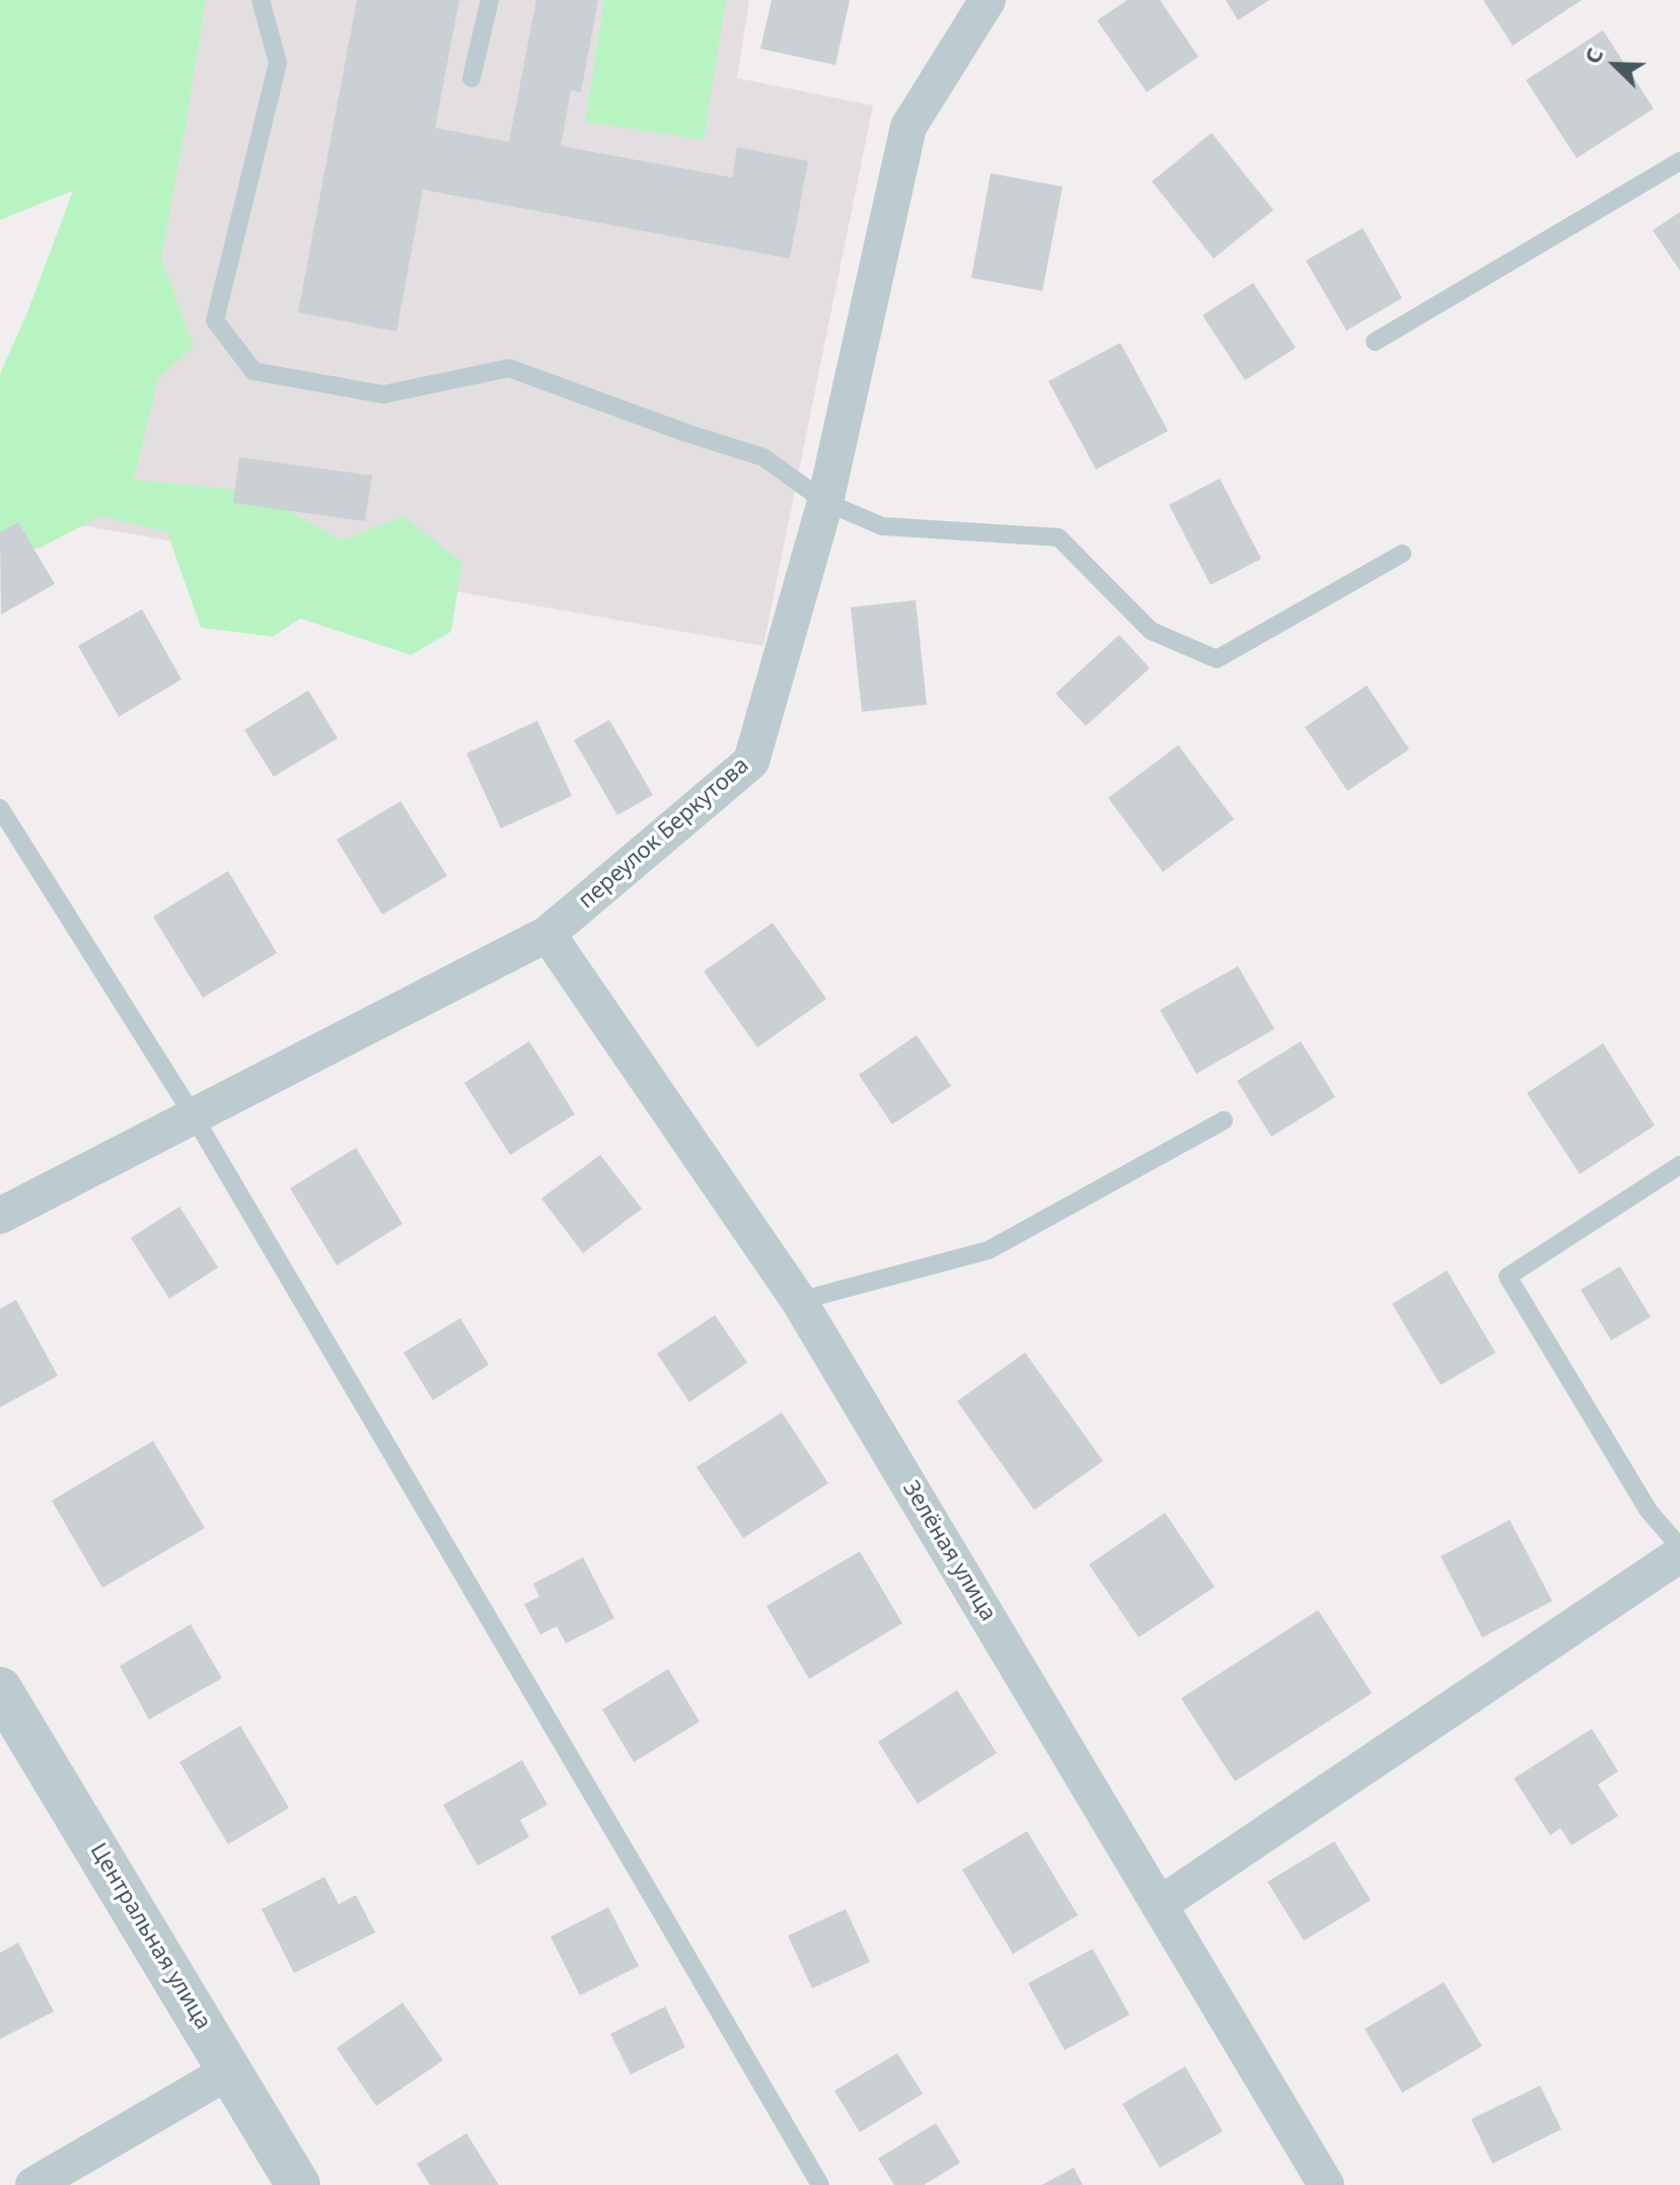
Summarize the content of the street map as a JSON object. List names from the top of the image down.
{
  "streets": {
    "street": ["переулок Беркутова", "Зелёная улица", "Центральная улица"]
  },
  "crossings": [
    ["переулок Беркутова", "Зелёная улица"]
  ],
  "north": "top left"
}
